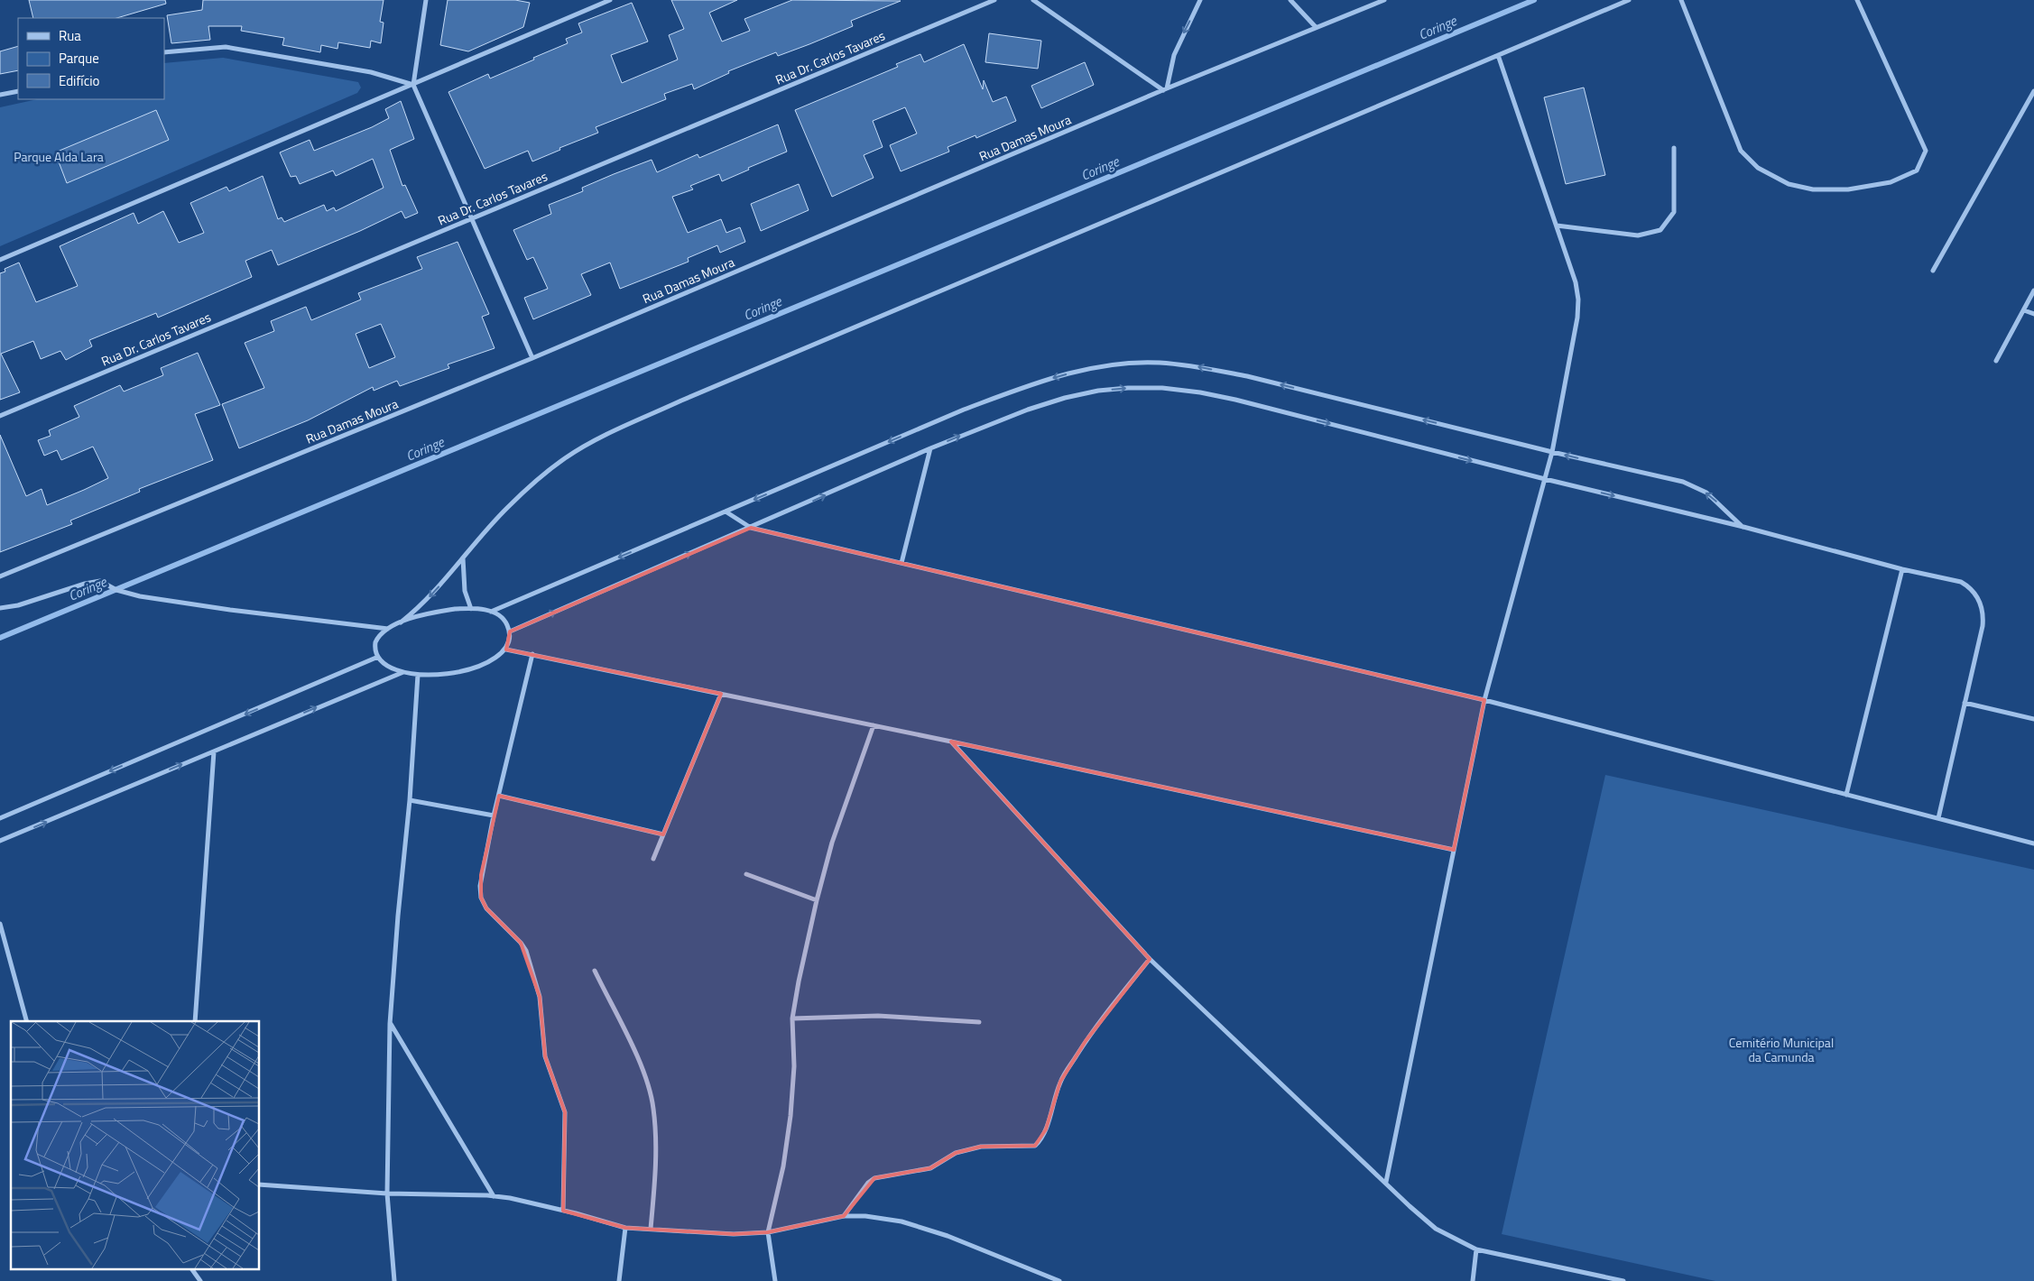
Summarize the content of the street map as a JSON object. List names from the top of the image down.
{
  "streets": {
    "street": ["Rua Dr. Carlos Tavares", "Rua Damas Moura"]
  },
  "water": ["Coringe"],
  "parks": ["Parque Alda Lara", "Cemitério Municipal da Camunda"],
  "legend": ["Rua", "Parque", "Edifício"]
}
